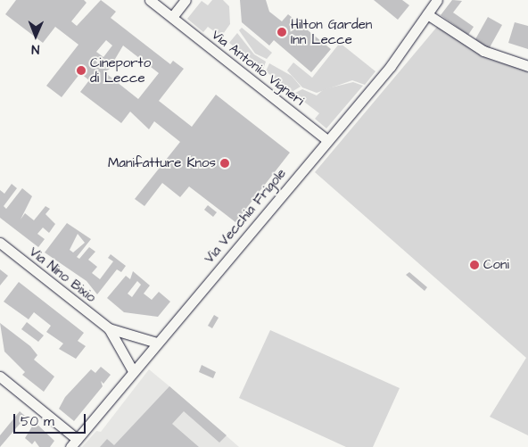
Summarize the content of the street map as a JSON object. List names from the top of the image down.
{
  "streets": {
    "street": ["Via Antonio Vigneri", "Via Vecchia Frigole", "Via Nino Bixio"]
  },
  "crossings": [
    ["Via Antonio Vigneri", "Via Vecchia Frigole"],
    ["Via Vecchia Frigole", "Via Nino Bixio"]
  ],
  "places": [
    "Hilton Garden Inn Lecce",
    "Cineporto di Lecce",
    "Manifatture Knos",
    "Coni"
  ],
  "scale_bar": "50 m",
  "north": "bottom"
}
